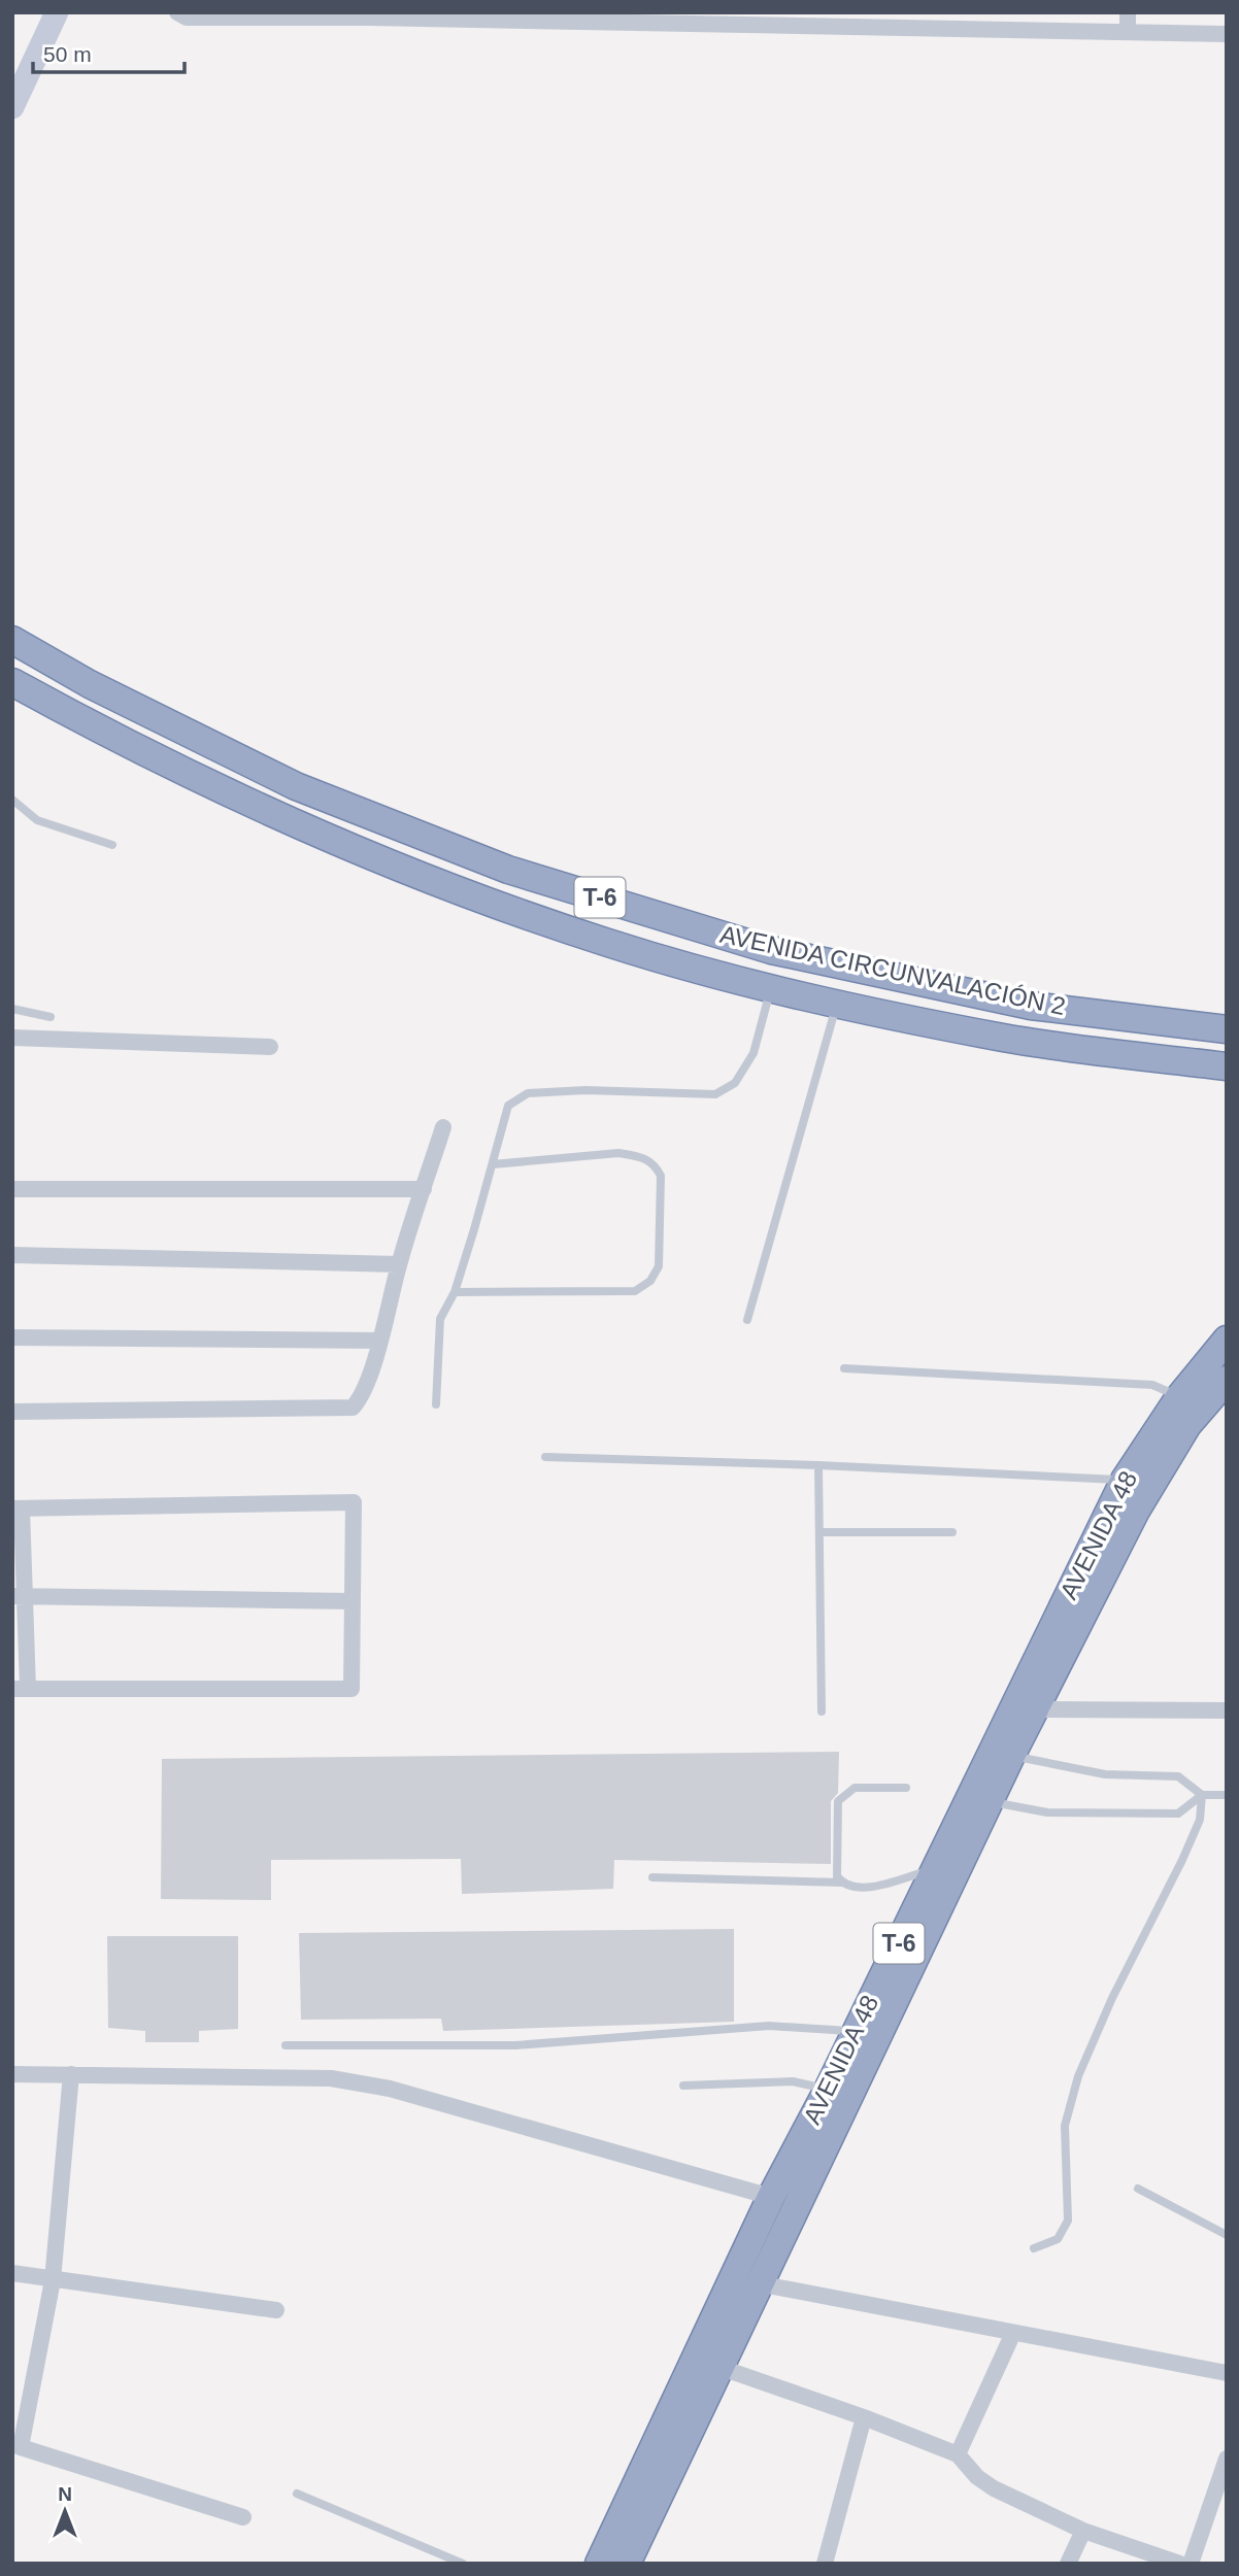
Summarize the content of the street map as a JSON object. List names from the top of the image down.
{
  "streets": {
    "highway": ["T-6", "AVENIDA CIRCUNVALACIÓN 2", "AVENIDA 48"]
  },
  "scale_bar": "50 m",
  "north": "top"
}
